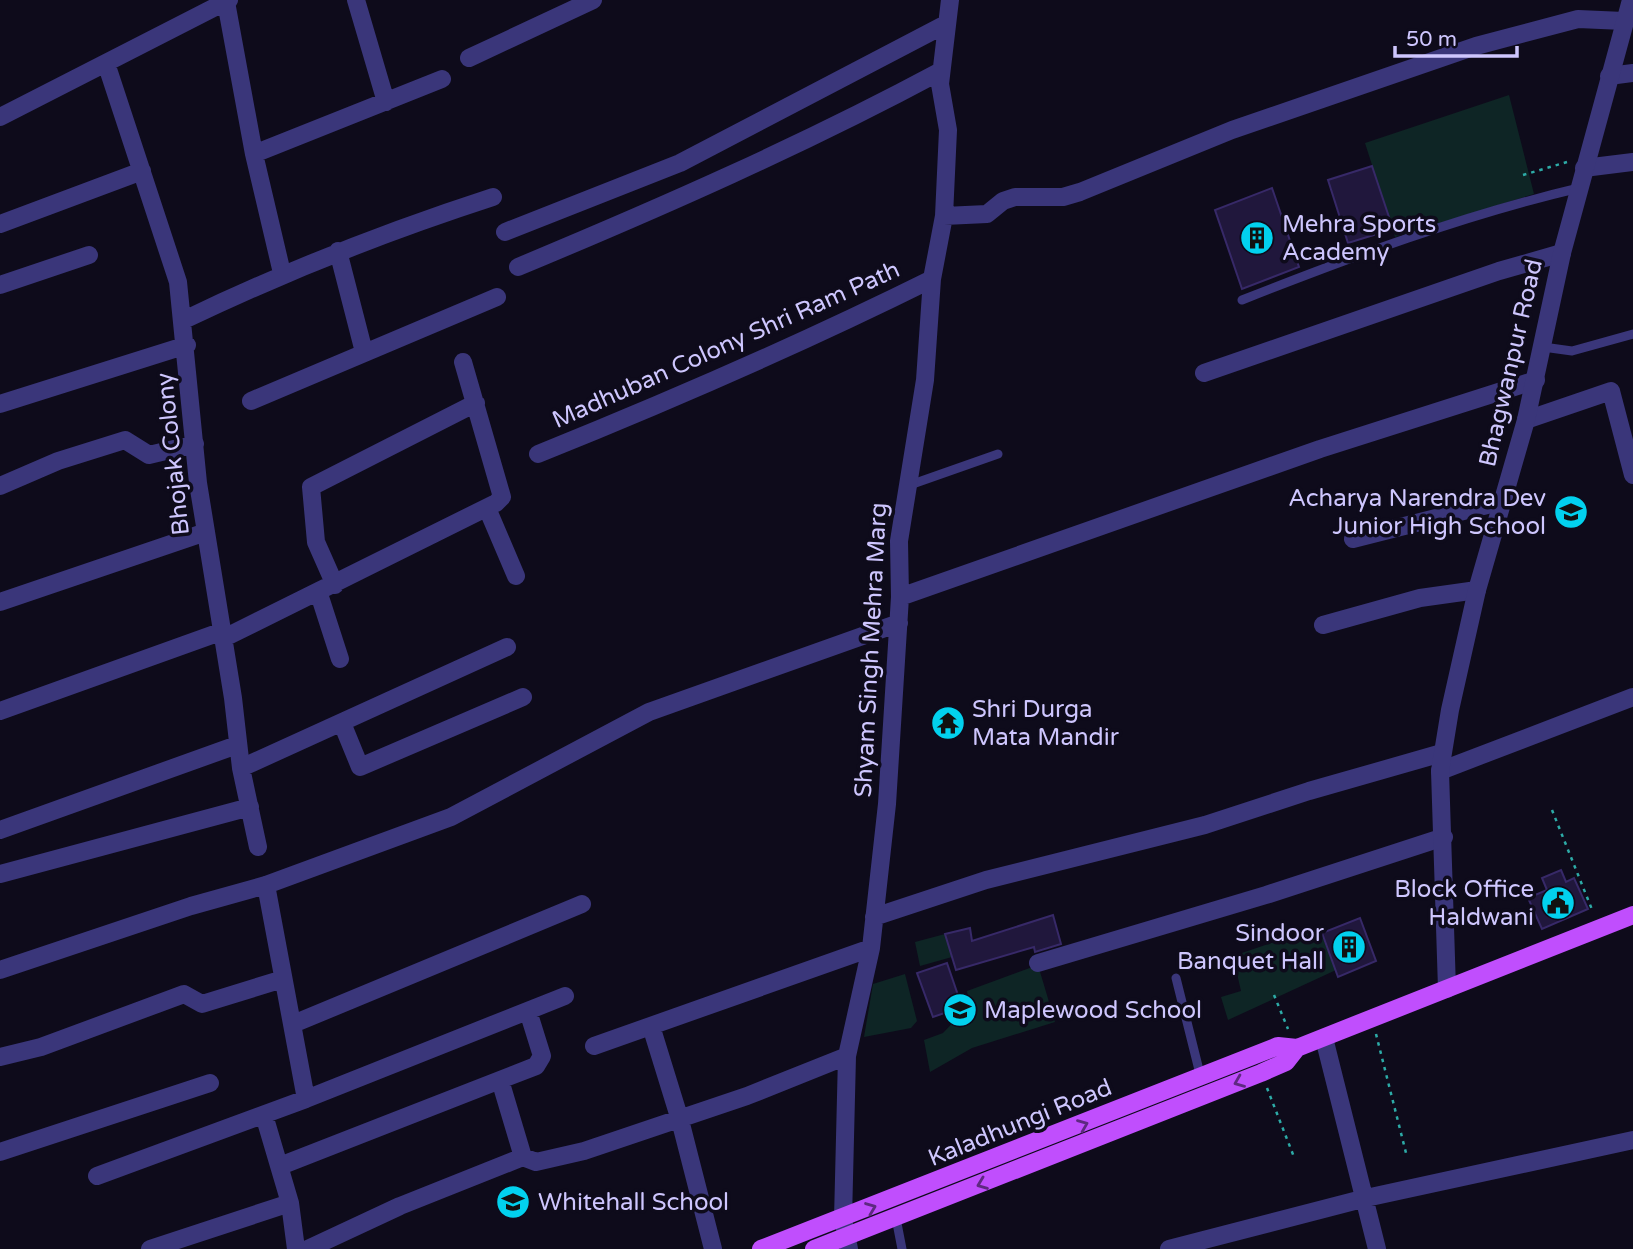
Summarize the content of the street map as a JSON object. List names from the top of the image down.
{
  "streets": {
    "main road": ["Kaladhungi Road"],
    "street": [
      "Madhuban Colony Shri Ram Path",
      "Bhagwanpur Road",
      "Bhojak Colony",
      "Shyam Singh Mehra Marg"
    ]
  },
  "crossings": [
    ["Madhuban Colony Shri Ram Path", "Shyam Singh Mehra Marg"],
    ["Bhagwanpur Road", "Kaladhungi Road"],
    ["Shyam Singh Mehra Marg", "Kaladhungi Road"]
  ],
  "places": {
    "building": ["Mehra Sports Academy", "Sindoor Banquet Hall"],
    "school or university": ["Acharya Narendra Dev Junior High School", "Maplewood School", "Whitehall School"],
    "temple": ["Shri Durga Mata Mandir"],
    "public building": ["Block Office Haldwani"]
  },
  "scale_bar": "50 m"
}
